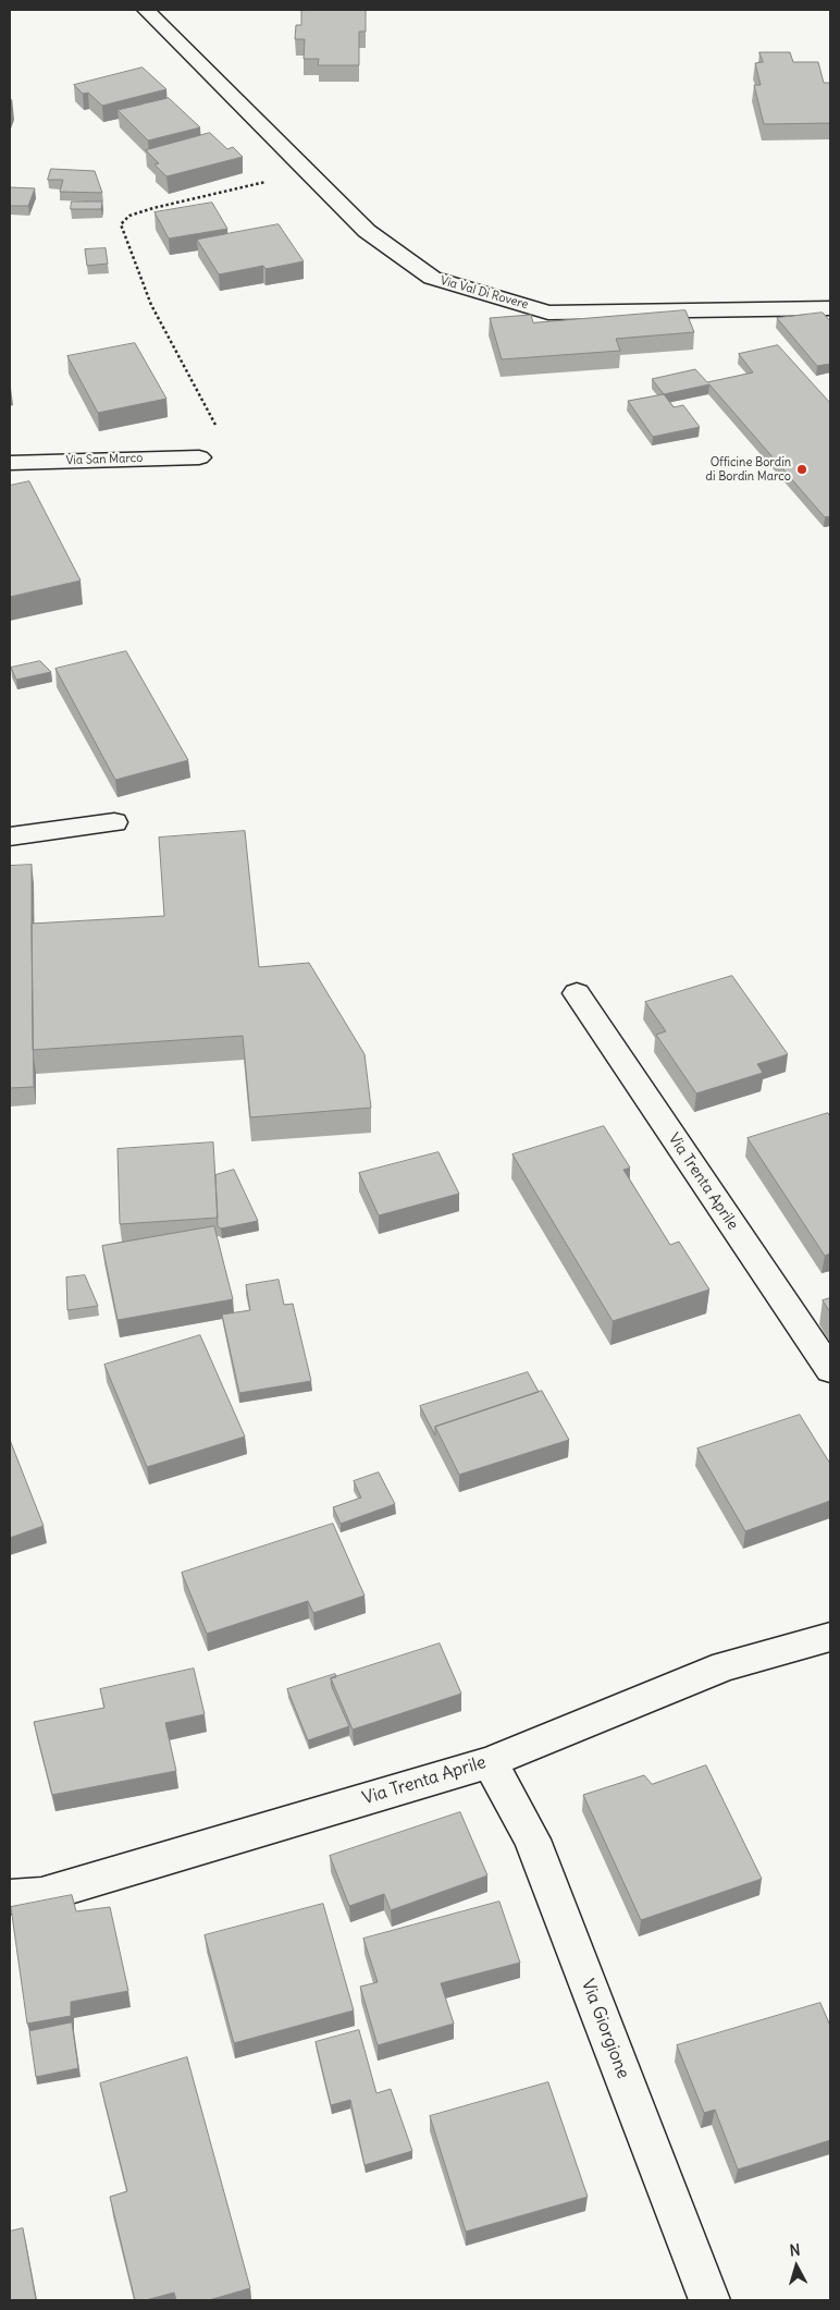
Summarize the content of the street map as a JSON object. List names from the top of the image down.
{
  "streets": {
    "street": [
      "Via Val Di Rovere",
      "Via San Marco",
      "Via Trenta Aprile",
      "Via Giorgione"
    ]
  },
  "crossings": [
    ["Via Trenta Aprile", "Via Giorgione"]
  ],
  "places": ["Officine Bordin di Bordin Marco"],
  "north": "top"
}
